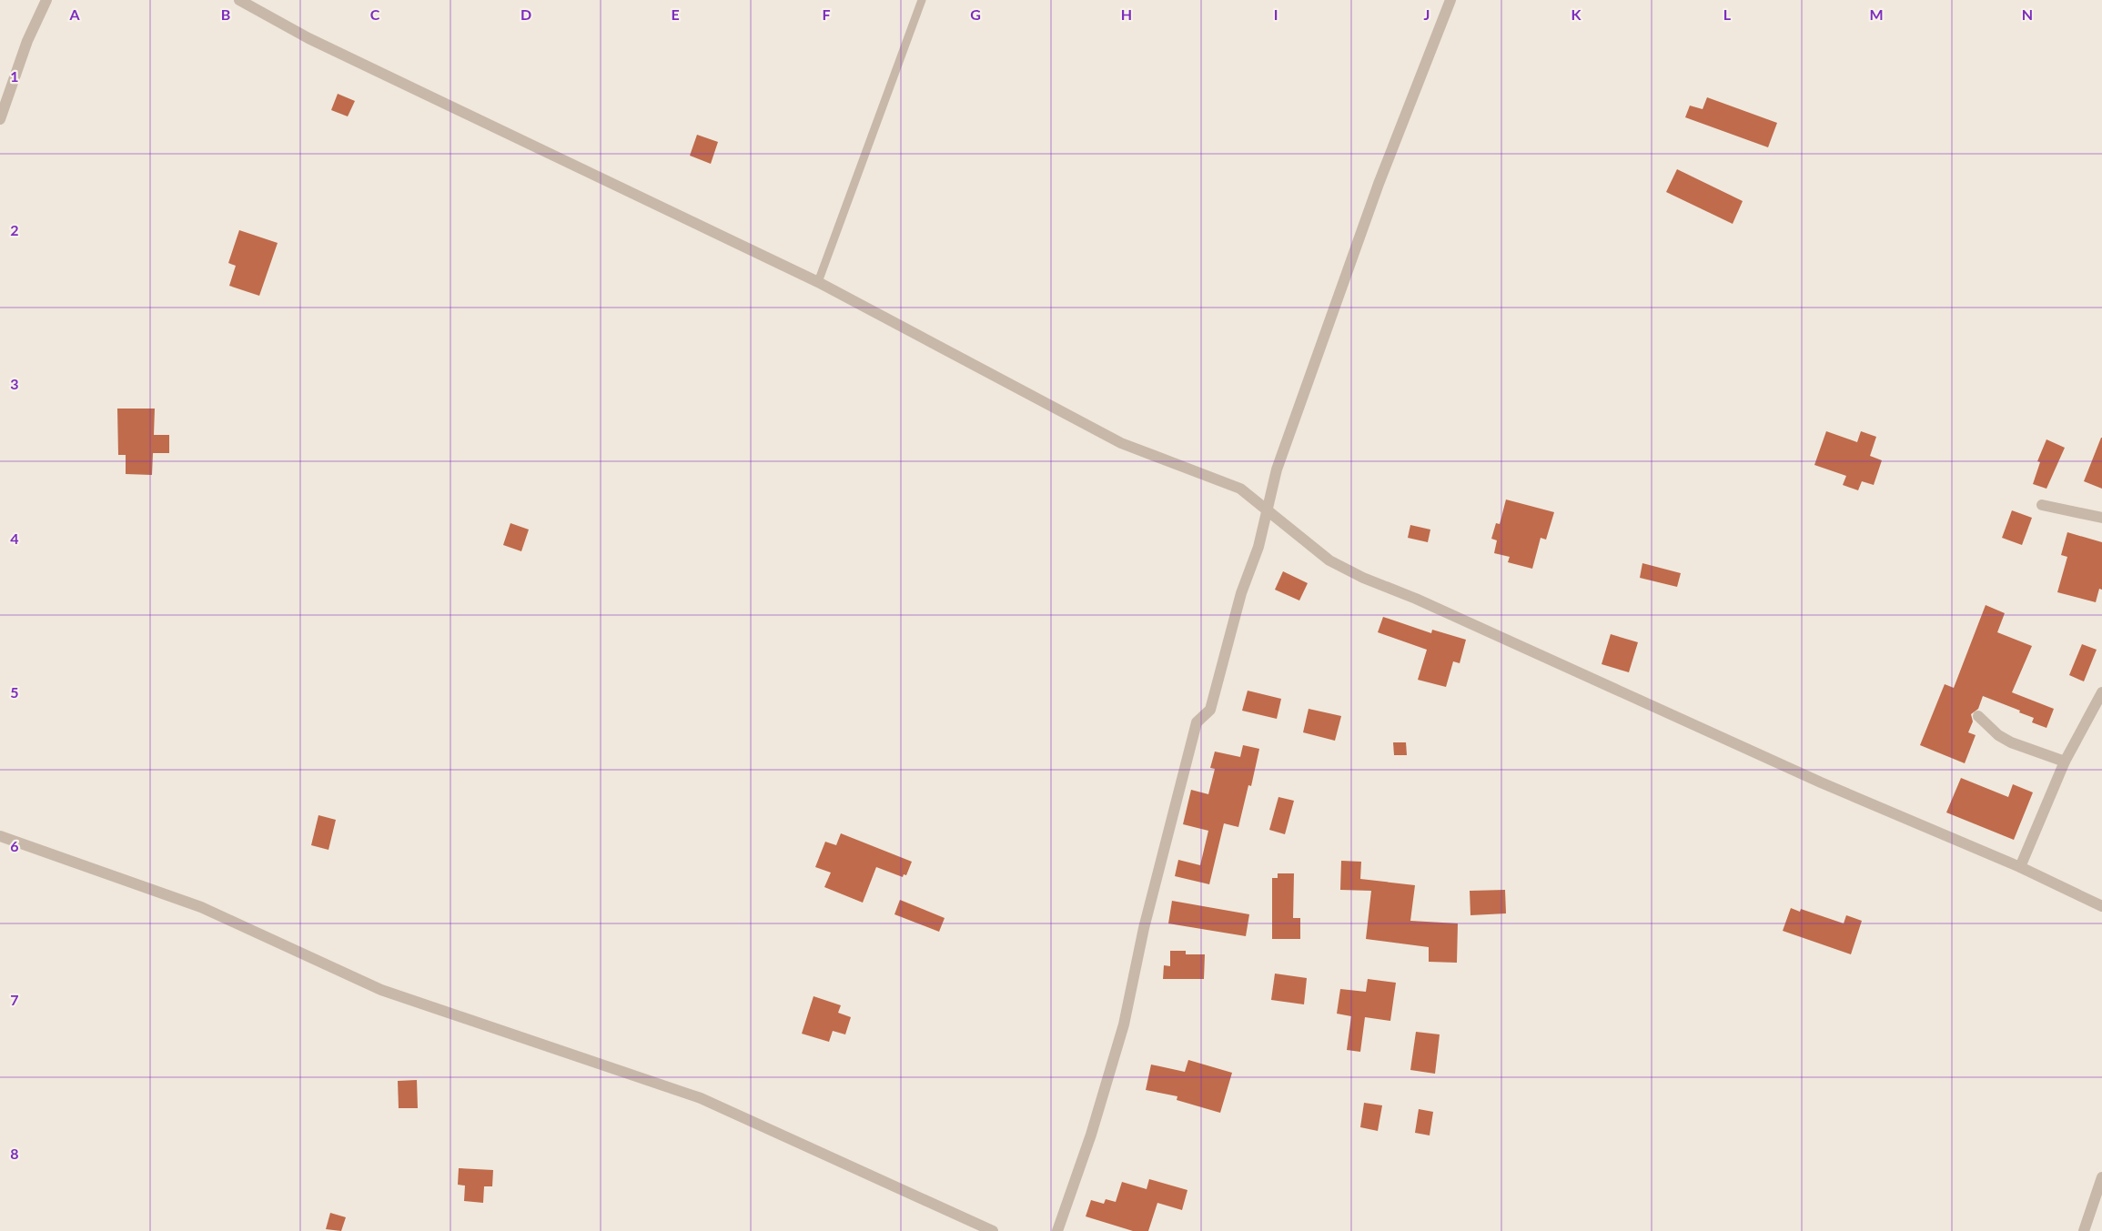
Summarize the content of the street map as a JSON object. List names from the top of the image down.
{
  "grid": {
    "columns": [
      "A",
      "B",
      "C",
      "D",
      "E",
      "F",
      "G",
      "H",
      "I",
      "J",
      "K",
      "L",
      "M",
      "N"
    ],
    "rows": [
      "1",
      "2",
      "3",
      "4",
      "5",
      "6",
      "7",
      "8"
    ]
  }
}
